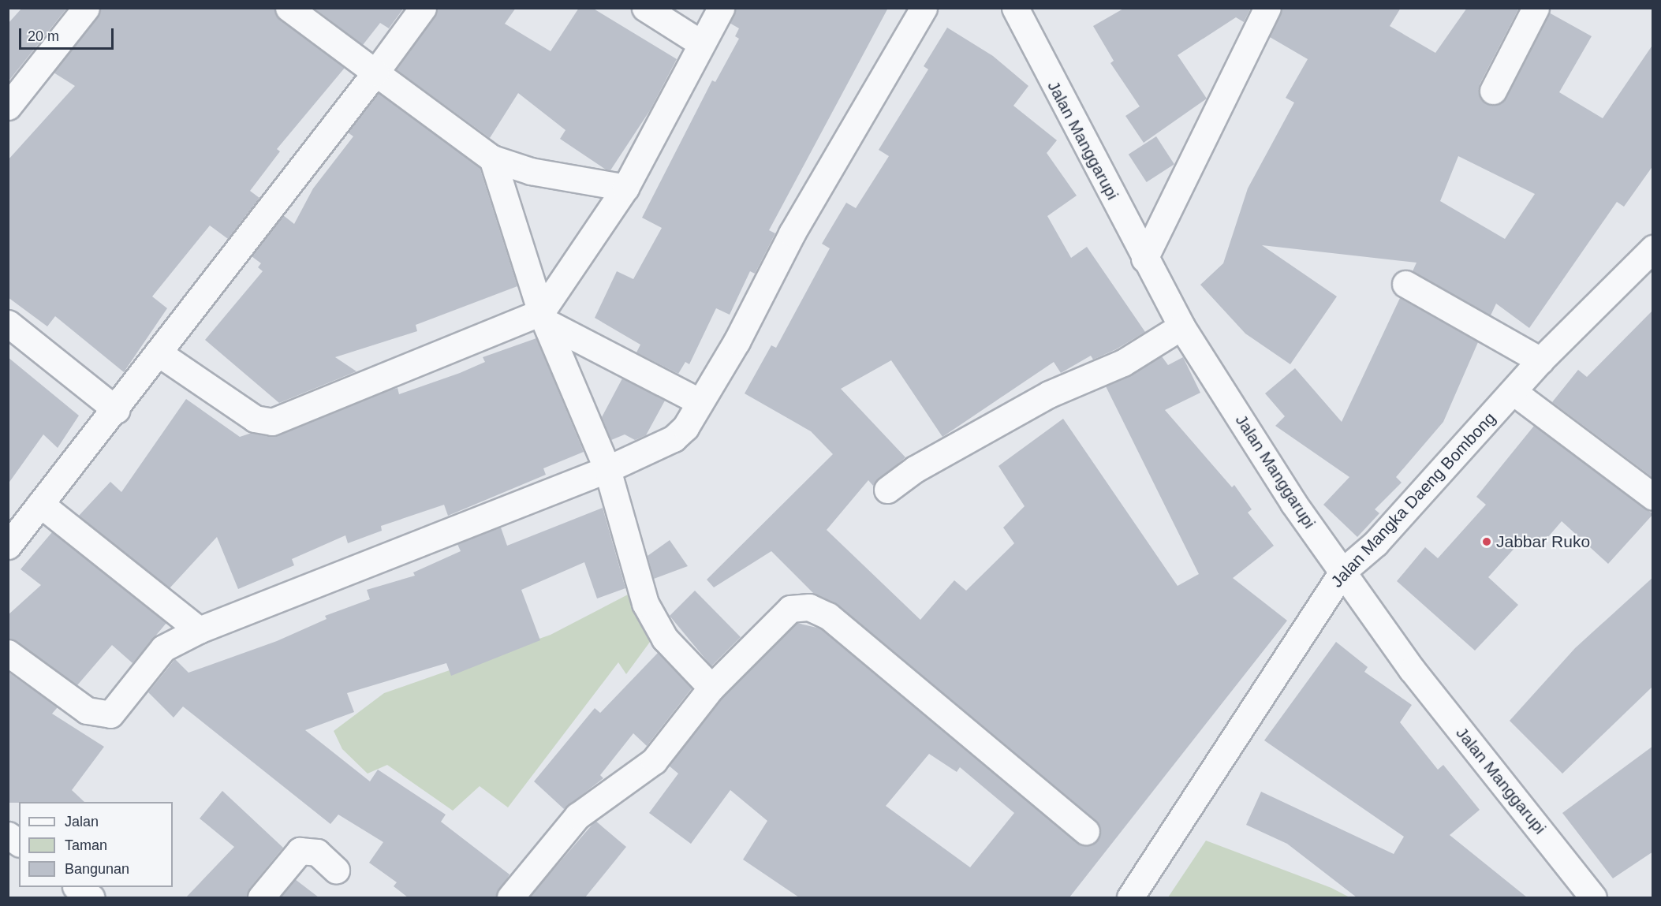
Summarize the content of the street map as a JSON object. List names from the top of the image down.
{
  "streets": {
    "street": ["Jalan Manggarupi", "Jalan Mangka Daeng Bombong"]
  },
  "crossings": [
    ["Jalan Manggarupi", "Jalan Mangka Daeng Bombong"]
  ],
  "places": ["Jabbar Ruko"],
  "legend": ["Jalan", "Taman", "Bangunan"],
  "scale_bar": "20 m"
}
